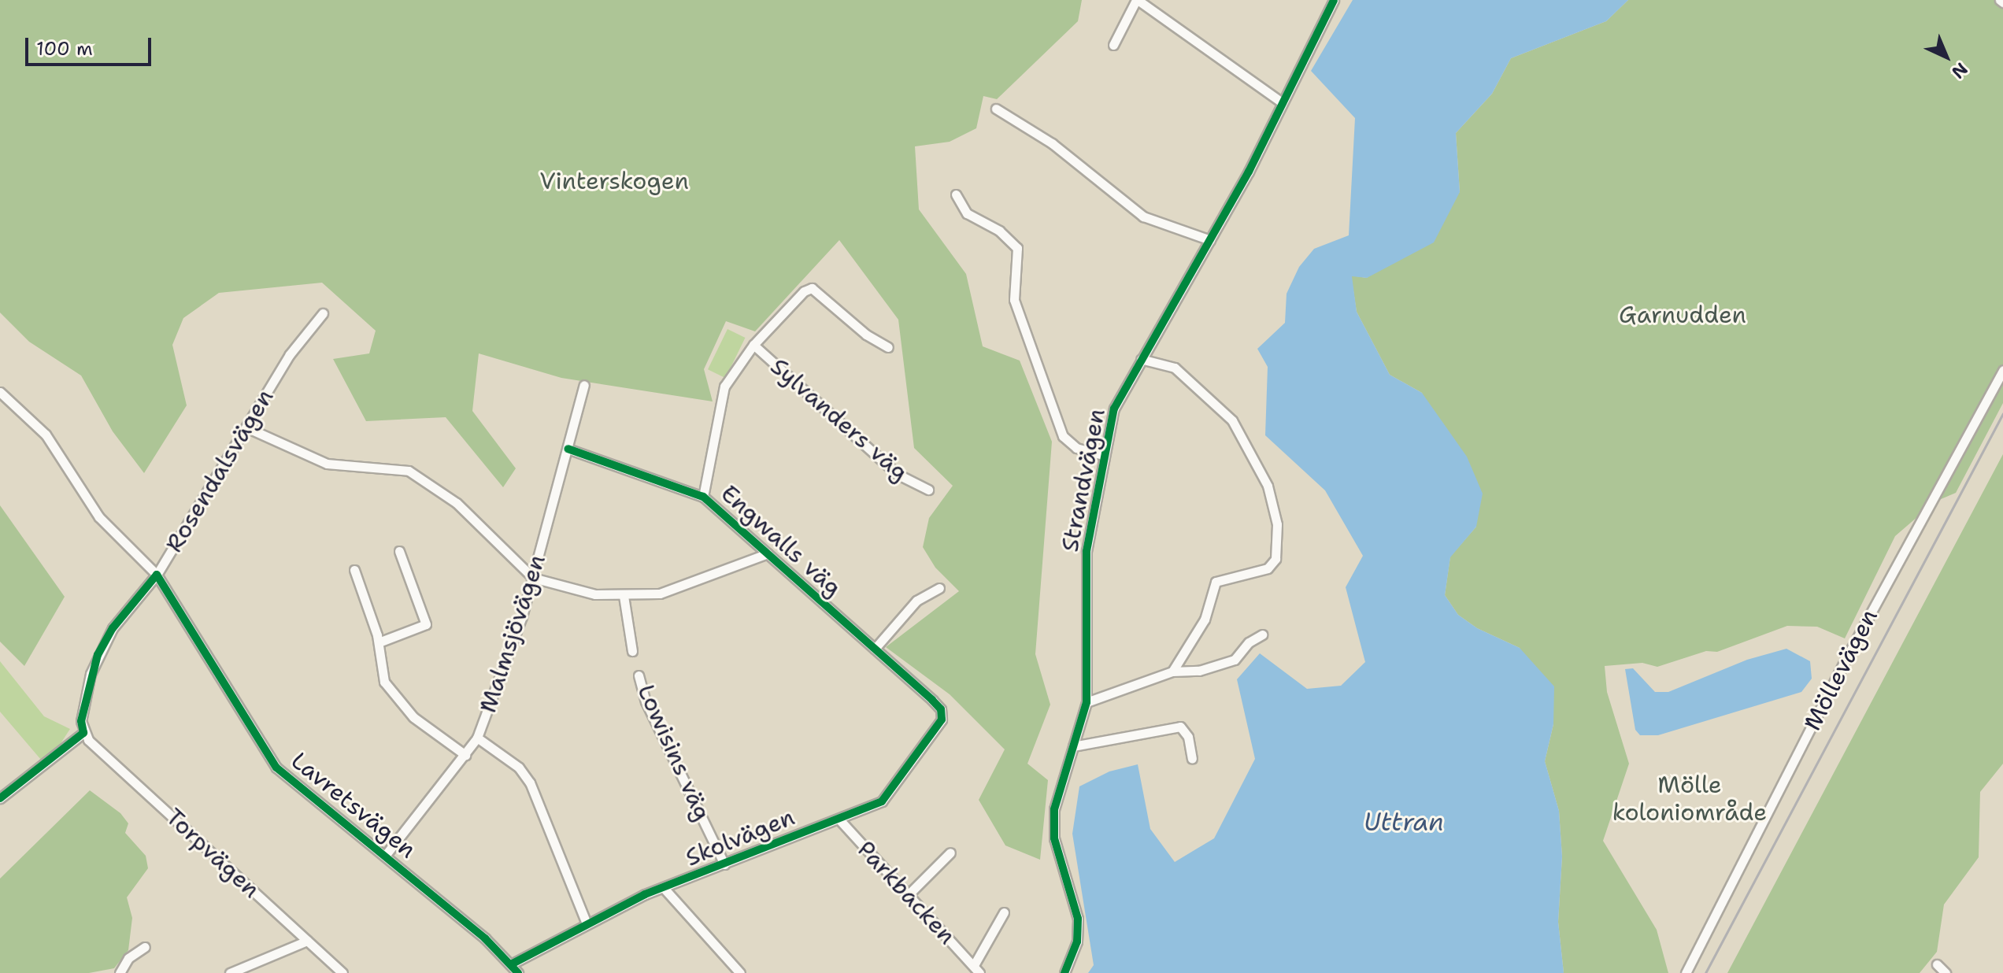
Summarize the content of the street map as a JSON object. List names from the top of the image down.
{
  "streets": {
    "street": [
      "Sylvanders väg",
      "Rosendalsvägen",
      "Strandvägen",
      "Engwalls väg",
      "Malmsjövägen",
      "Möllevägen",
      "Lowisins väg",
      "Lavretsvägen",
      "Skolvägen",
      "Torpvägen",
      "Parkbacken"
    ]
  },
  "crossings": [
    ["Sylvanders väg", "Engwalls väg"],
    ["Rosendalsvägen", "Lavretsvägen"],
    ["Rosendalsvägen", "Torpvägen"],
    ["Engwalls väg", "Malmsjövägen"],
    ["Engwalls väg", "Skolvägen"],
    ["Malmsjövägen", "Lavretsvägen"],
    ["Lowisins väg", "Skolvägen"],
    ["Lavretsvägen", "Skolvägen"],
    ["Skolvägen", "Parkbacken"]
  ],
  "water": ["Uttran"],
  "parks": ["Vinterskogen", "Garnudden", "Mölle koloniområde"],
  "scale_bar": "100 m",
  "north": "bottom right"
}
